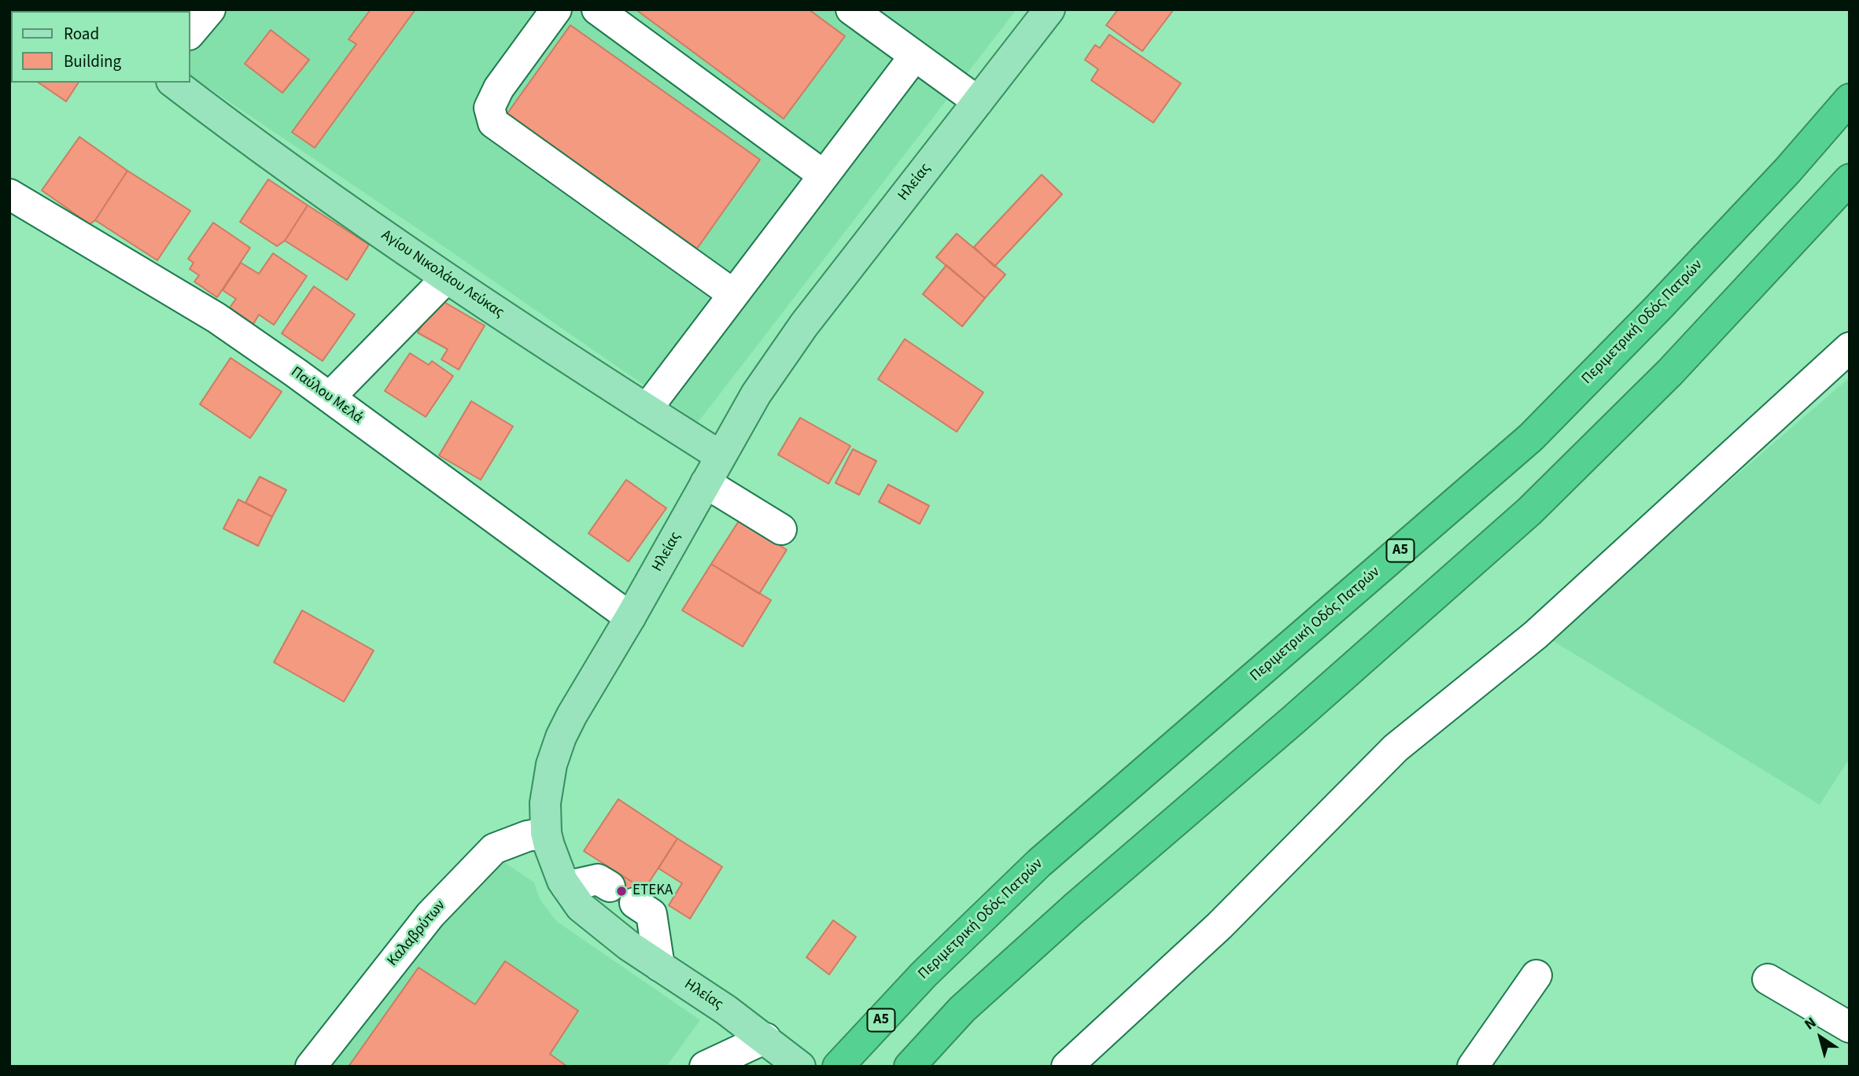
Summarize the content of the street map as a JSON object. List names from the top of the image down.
{
  "streets": {
    "highway": ["Περιμετρική Οδός Πατρών", "Α5"],
    "main road": ["Ηλείας", "Αγίου Νικολάου Λεύκας"],
    "street": ["Παύλου Μελά", "Καλαβρύτων"]
  },
  "crossings": [
    ["Ηλείας", "Αγίου Νικολάου Λεύκας"],
    ["Ηλείας", "Παύλου Μελά"],
    ["Ηλείας", "Καλαβρύτων"]
  ],
  "places": ["ΕΤΕΚΑ"],
  "legend": ["Road", "Building"],
  "north": "top left"
}
